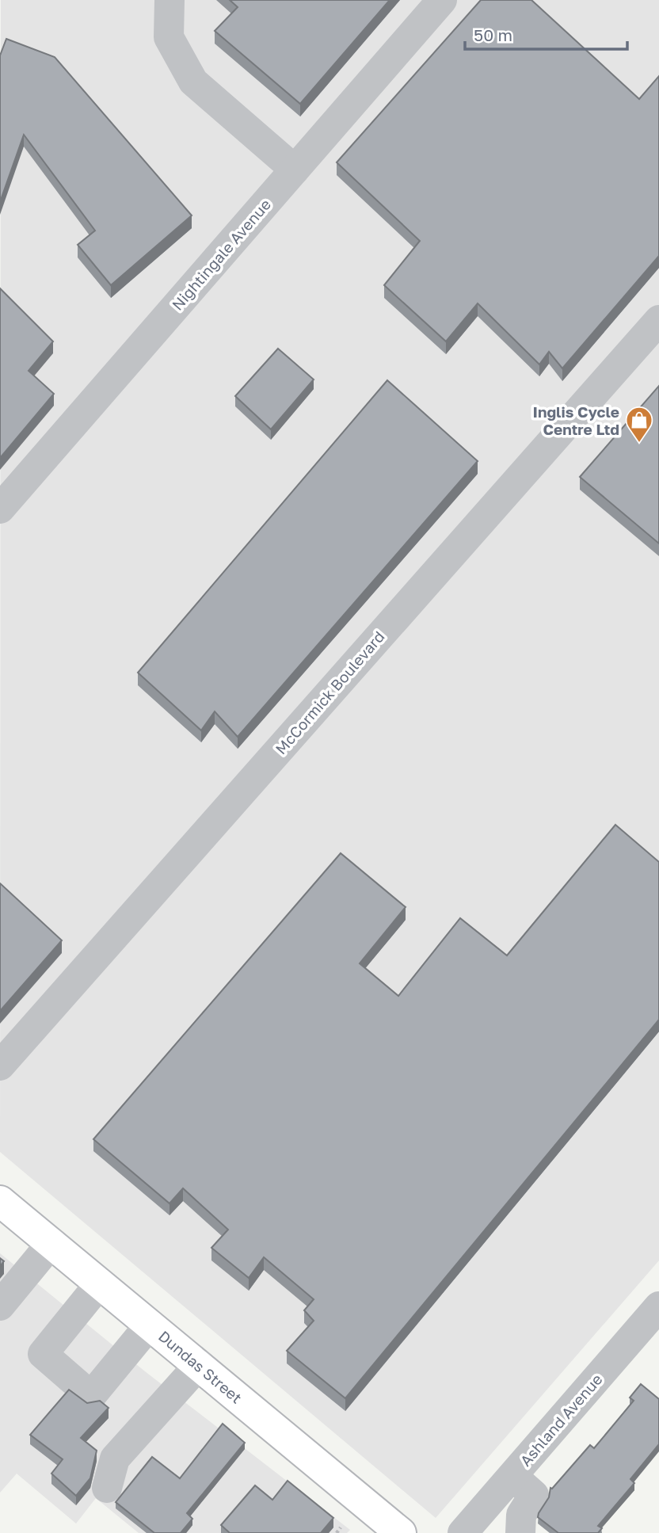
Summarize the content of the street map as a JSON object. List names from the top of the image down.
{
  "streets": {
    "main road": ["Dundas Street"],
    "street": ["Nightingale Avenue", "McCormick Boulevard", "Ashland Avenue"]
  },
  "places": {
    "shop": ["Inglis Cycle Centre Ltd"]
  },
  "scale_bar": "50 m"
}
